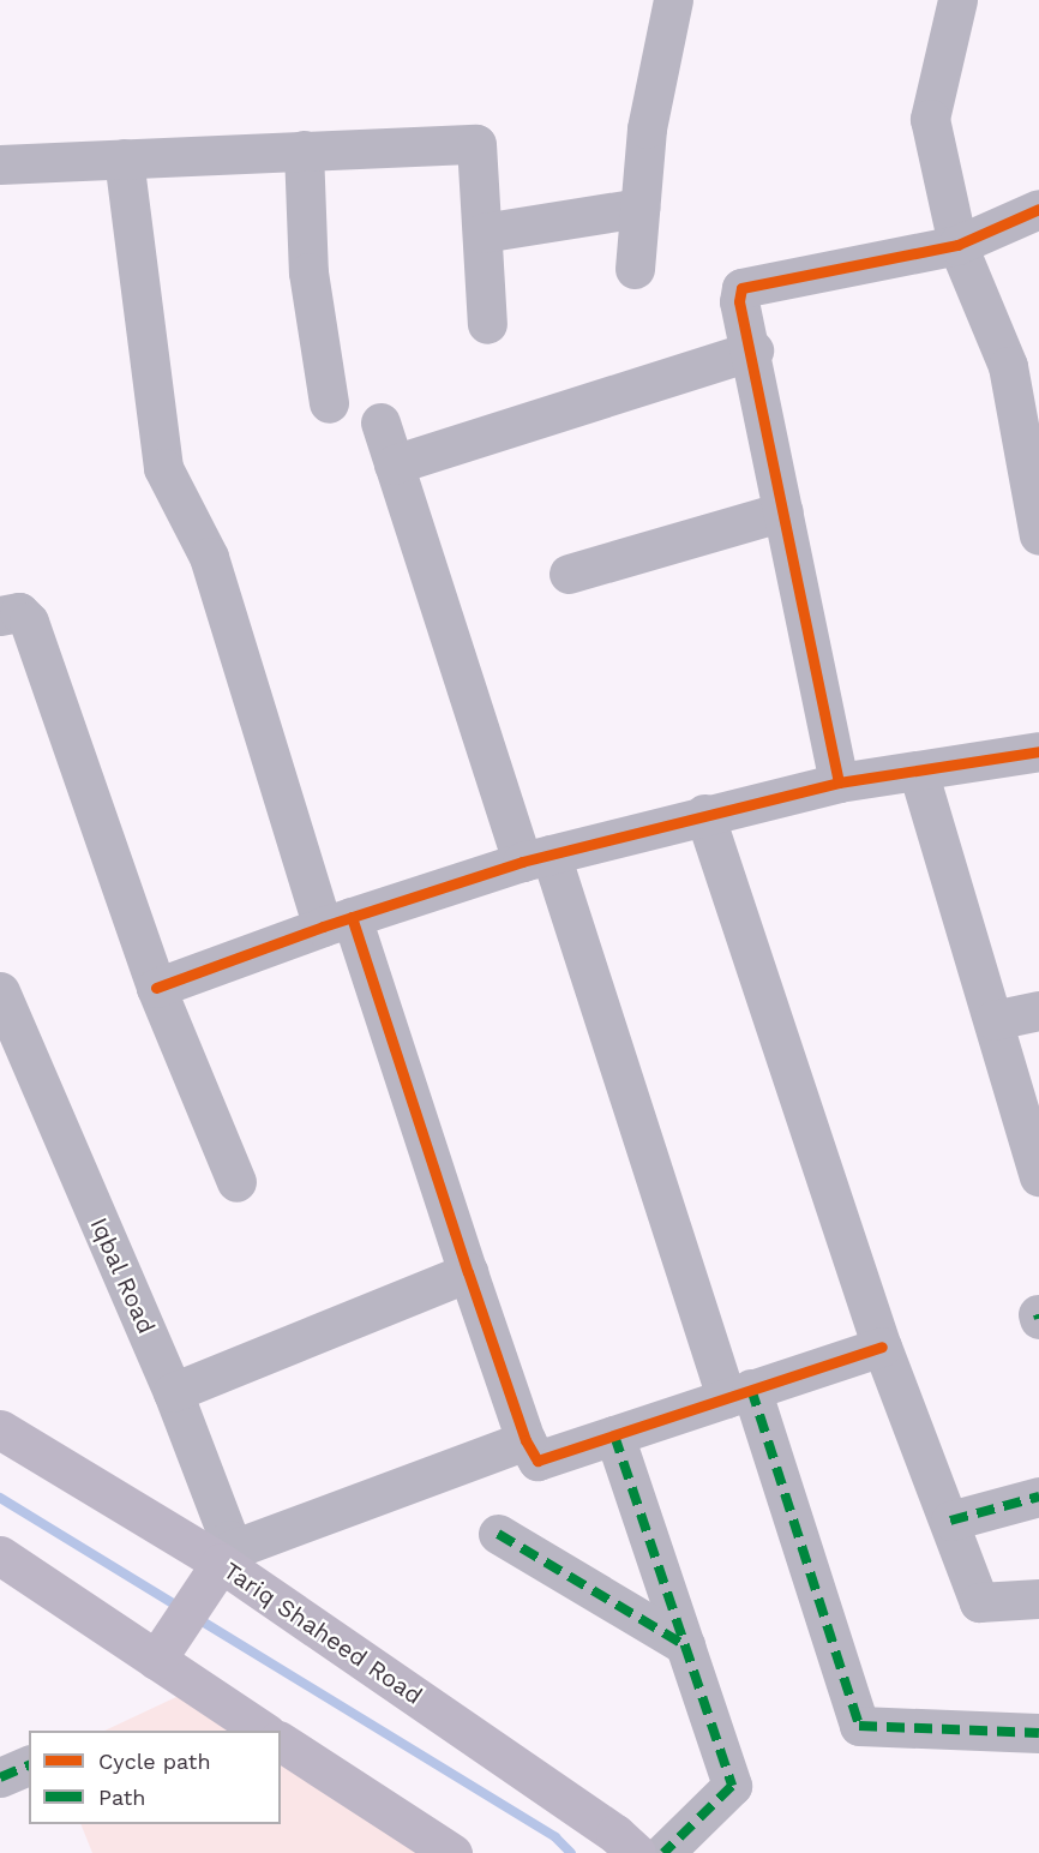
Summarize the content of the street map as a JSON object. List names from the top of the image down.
{
  "streets": {
    "main road": ["Tariq Shaheed Road"],
    "street": ["Iqbal Road"]
  },
  "crossings": [
    ["Iqbal Road", "Tariq Shaheed Road"]
  ],
  "legend": ["Cycle path", "Path"]
}
